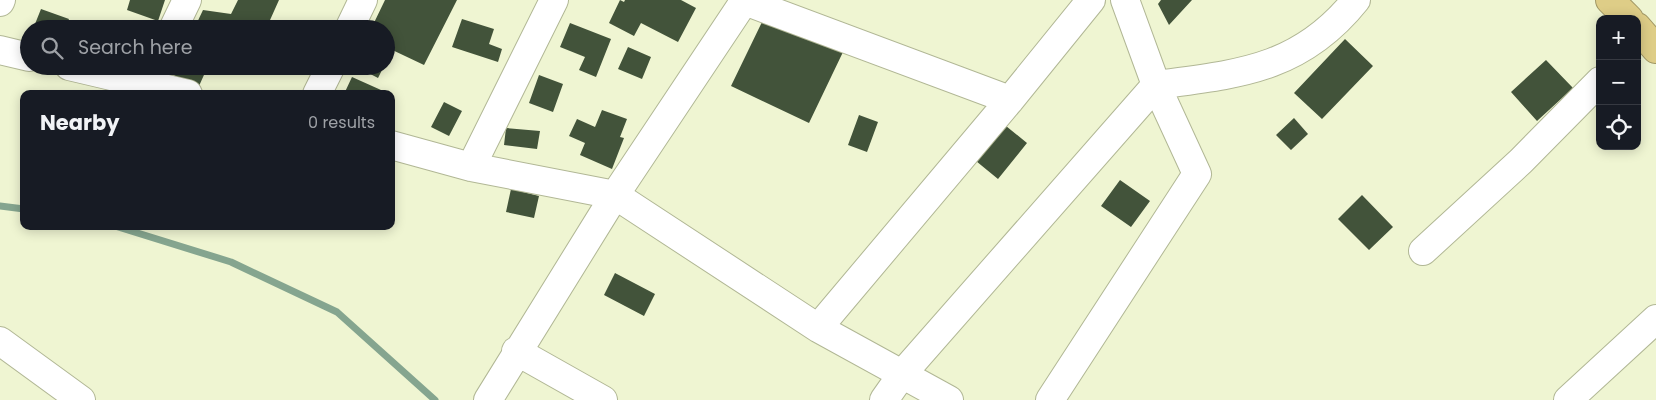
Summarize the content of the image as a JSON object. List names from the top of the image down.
{
  "page": {
    "map_buttons": ["+", "−"],
    "search": "Search here",
    "heading": ["Nearby", "0 results"]
  }
}
